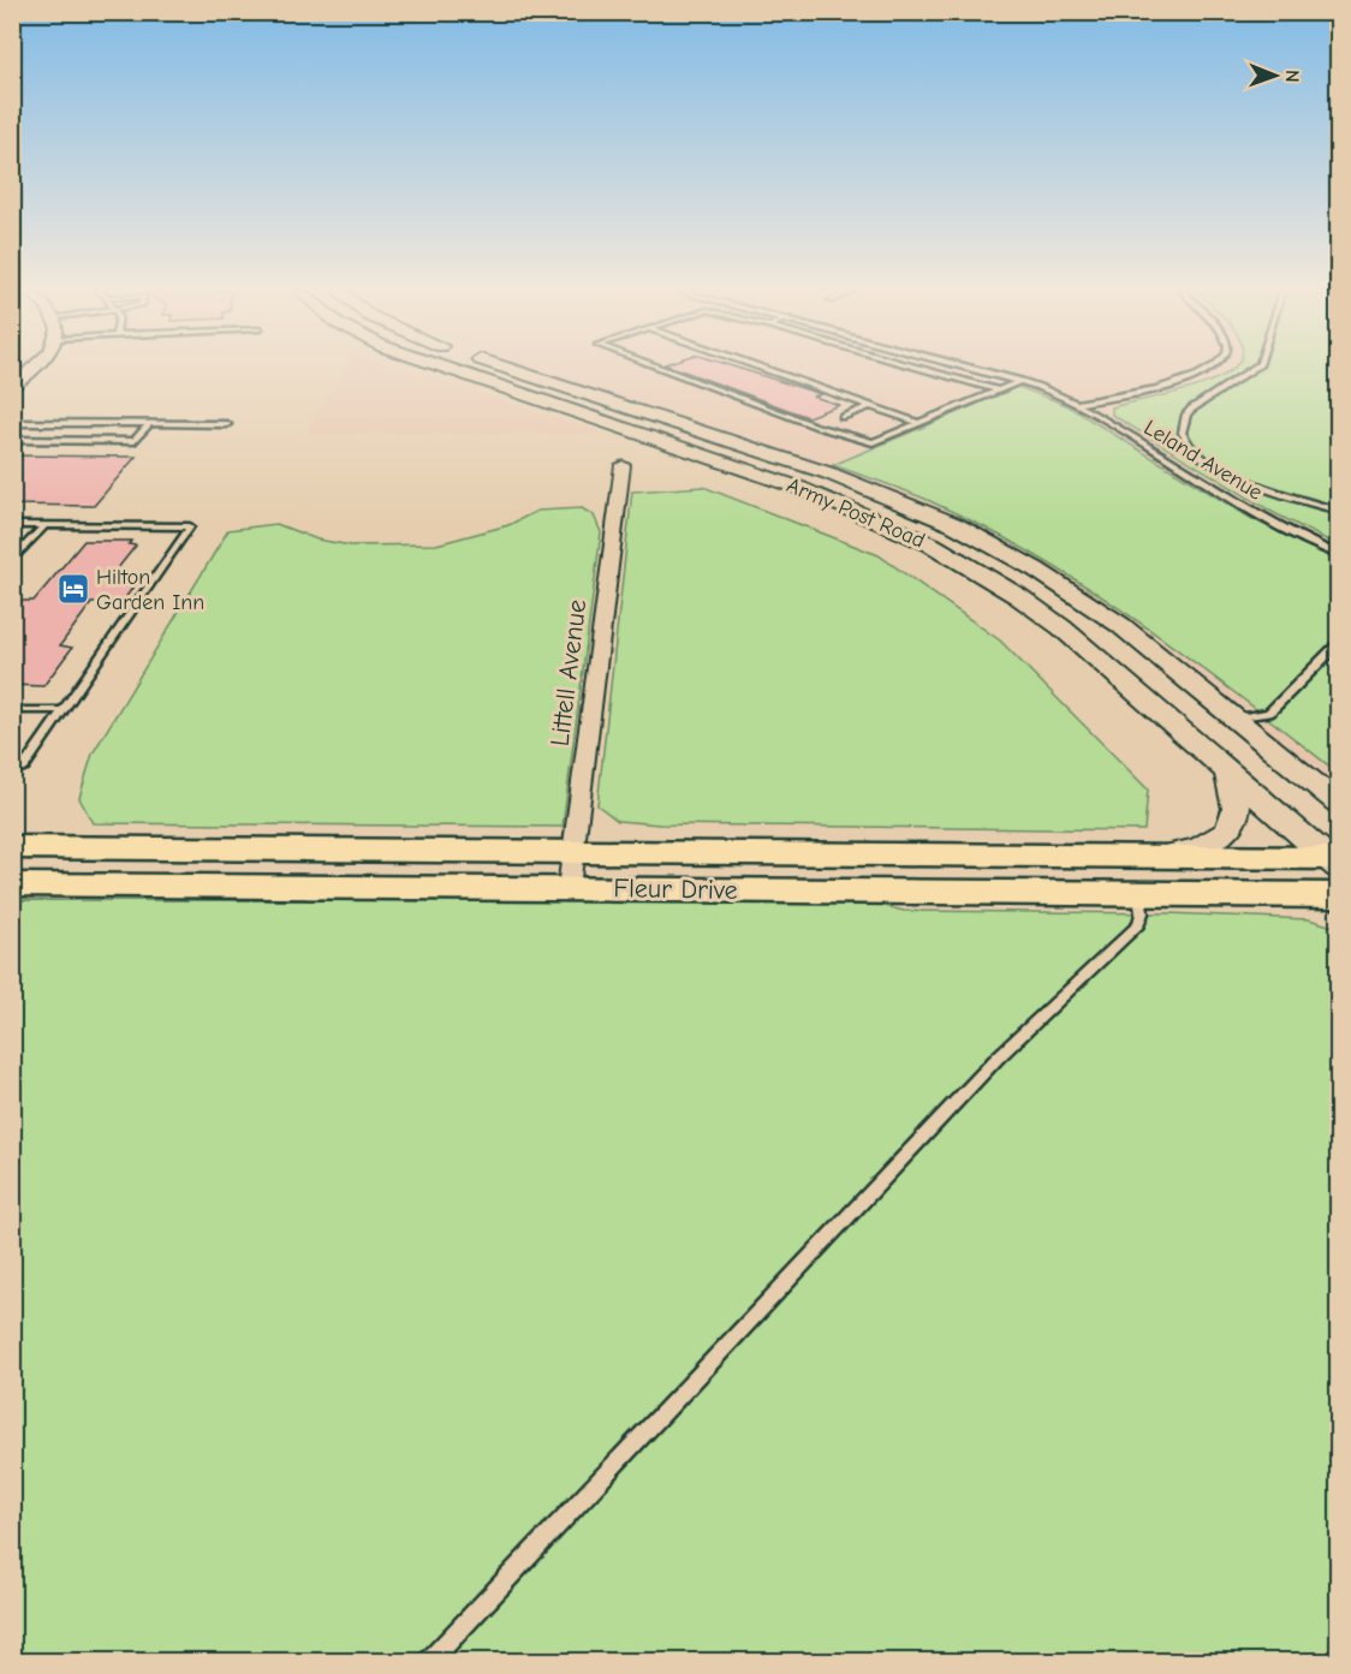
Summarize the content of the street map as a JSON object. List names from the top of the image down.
{
  "streets": {
    "main road": ["Army Post Road", "Fleur Drive"],
    "street": ["Littell Avenue"],
    "lane": ["Leland Avenue"]
  },
  "crossings": [
    ["Army Post Road", "Fleur Drive"],
    ["Littell Avenue", "Fleur Drive"]
  ],
  "places": {
    "hotel": ["Hilton Garden Inn"]
  },
  "north": "right"
}
